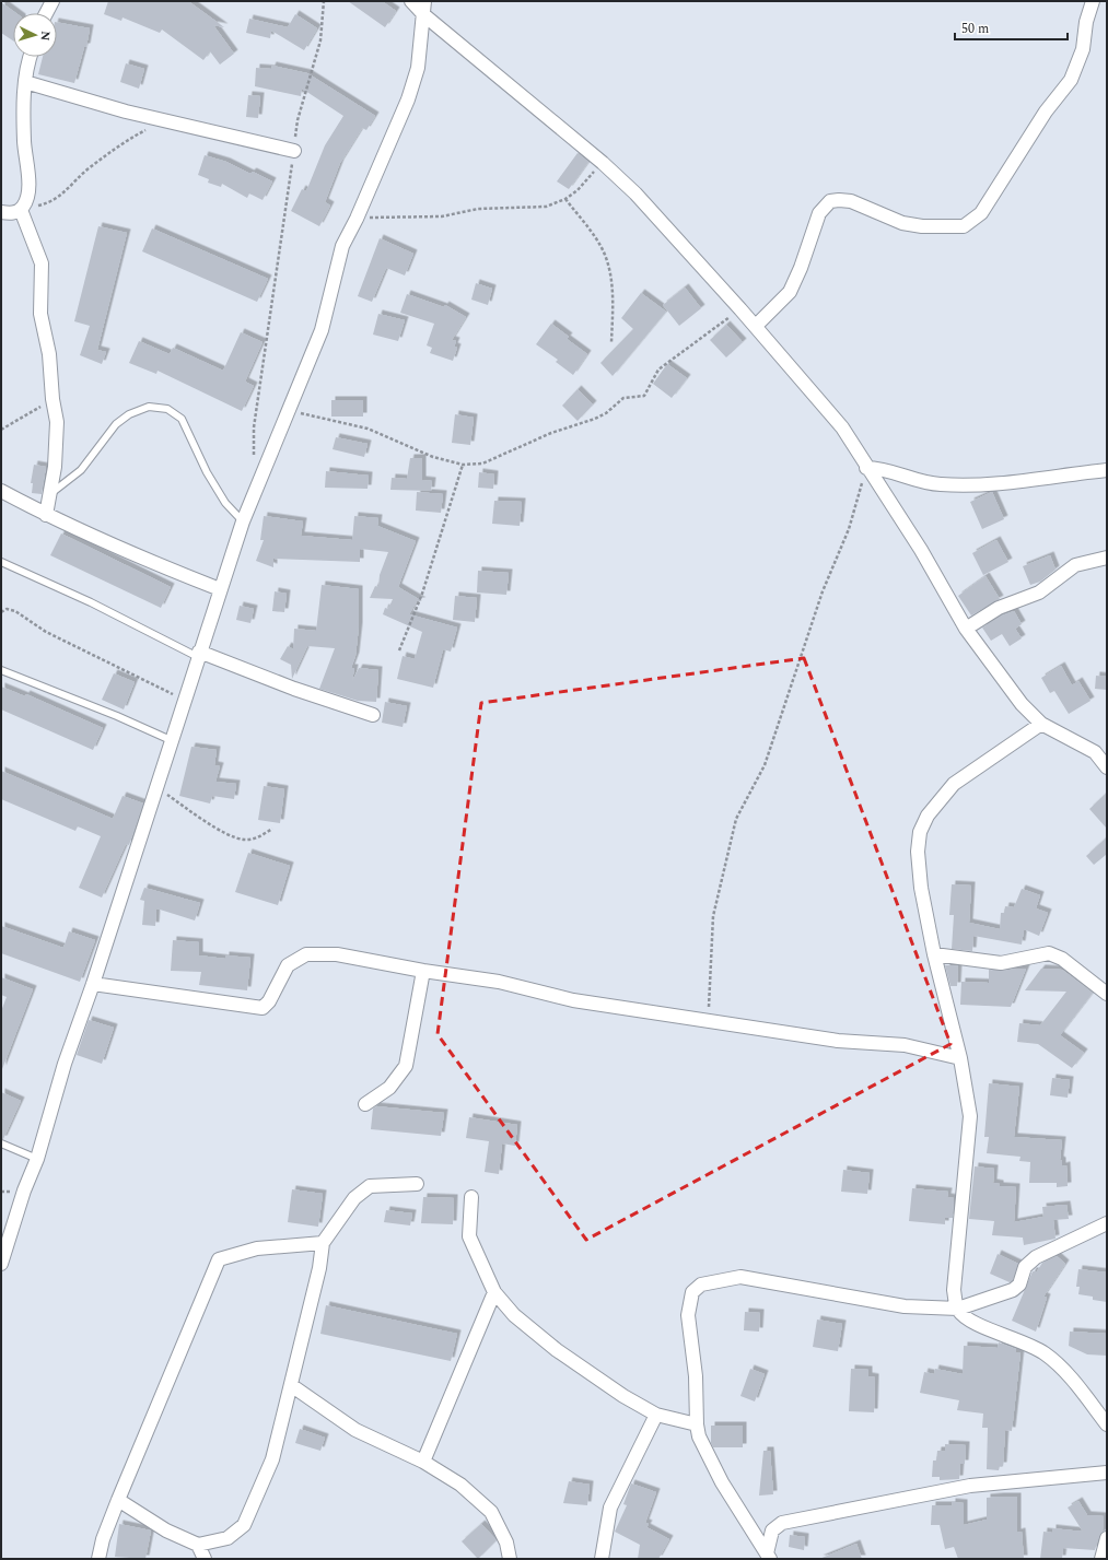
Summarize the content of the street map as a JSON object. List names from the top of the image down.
{
  "scale_bar": "50 m",
  "north": "right"
}
